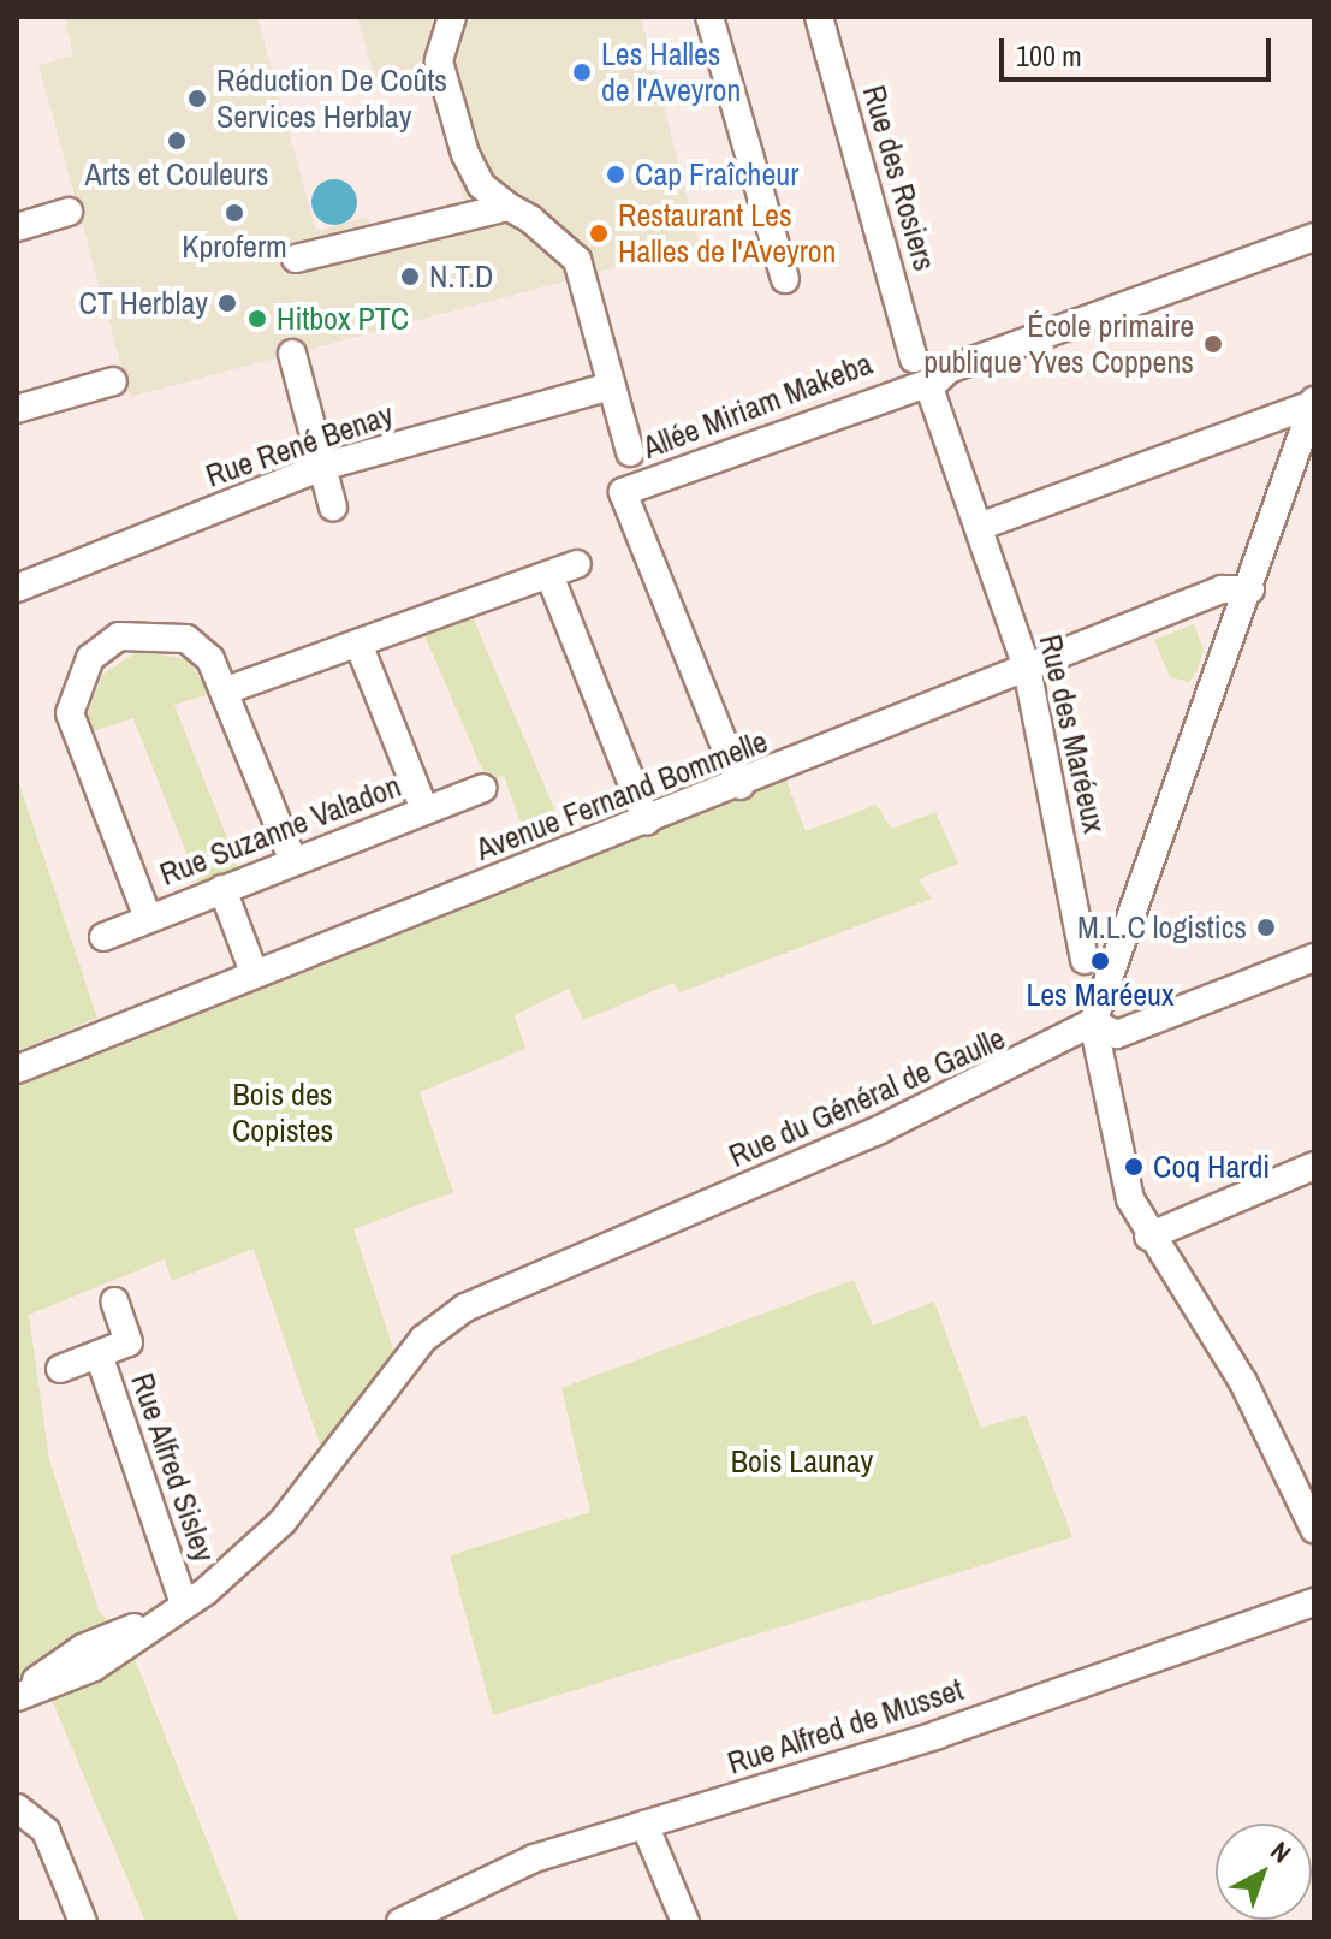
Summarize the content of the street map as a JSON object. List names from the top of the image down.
{
  "streets": {
    "street": [
      "Rue des Rosiers",
      "Allée Miriam Makeba",
      "Rue René Benay",
      "Rue des Maréeux",
      "Avenue Fernand Bommelle",
      "Rue Suzanne Valadon",
      "Rue du Général de Gaulle",
      "Rue Alfred Sisley",
      "Rue Alfred de Musset"
    ]
  },
  "crossings": [
    ["Allée Miriam Makeba", "Rue des Maréeux"],
    ["Allée Miriam Makeba", "Avenue Fernand Bommelle"],
    ["Rue des Maréeux", "Avenue Fernand Bommelle"],
    ["Rue du Général de Gaulle", "Rue Alfred Sisley"]
  ],
  "parks": ["Bois des Copistes", "Bois Launay"],
  "places": [
    "Les Halles de l'Aveyron",
    "Réduction De Coûts Services Herblay",
    "Arts et Couleurs",
    "Cap Fraîcheur",
    "Kproferm",
    "Restaurant Les Halles de l'Aveyron",
    "N.T.D",
    "CT Herblay",
    "Hitbox PTC",
    "École primaire publique Yves Coppens",
    "M.L.C logistics",
    "Les Maréeux",
    "Coq Hardi"
  ],
  "scale_bar": "100 m",
  "north": "top right"
}
